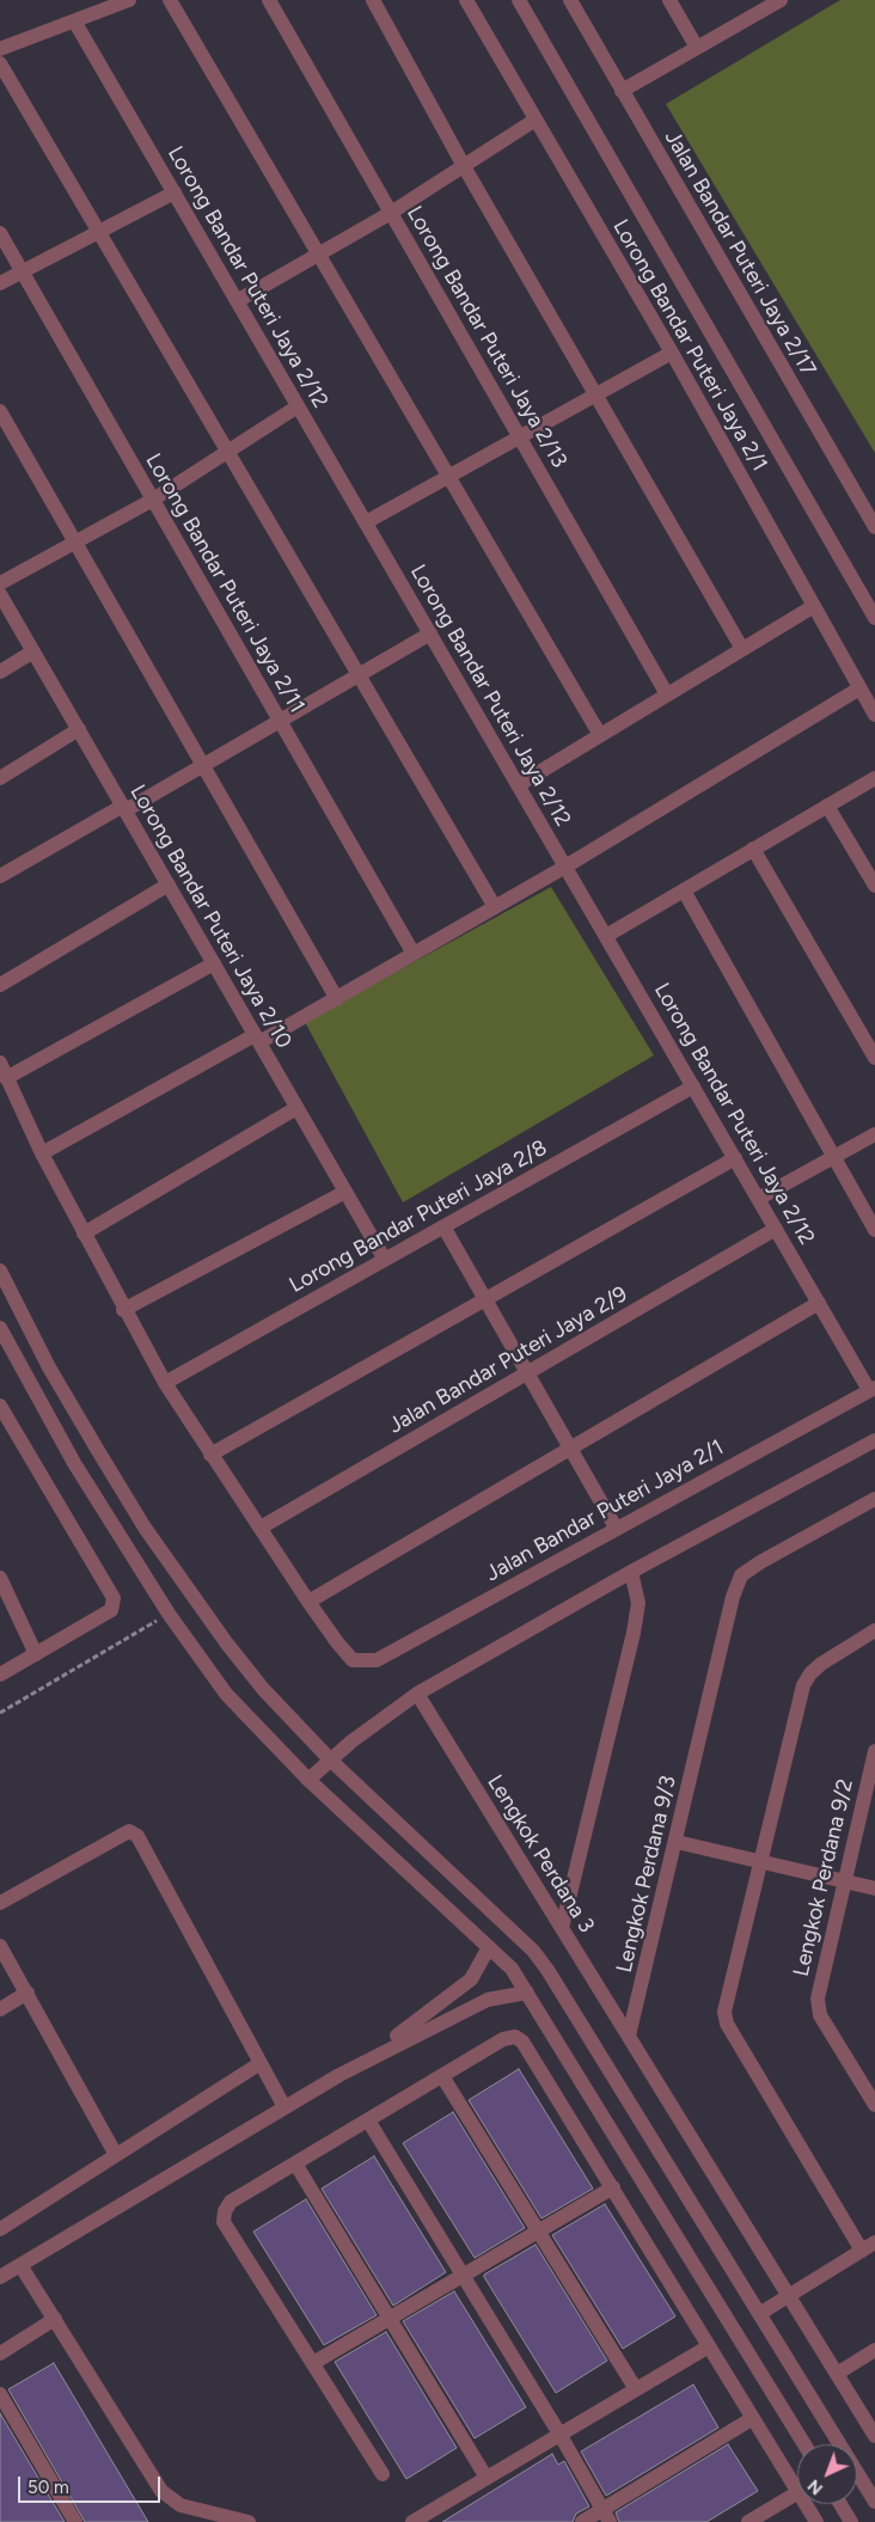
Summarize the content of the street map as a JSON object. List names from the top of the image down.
{
  "streets": {
    "street": [
      "Jalan Bandar Puteri Jaya 2/17",
      "Lorong Bandar Puteri Jaya 2/12",
      "Lorong Bandar Puteri Jaya 2/13",
      "Lorong Bandar Puteri Jaya 2/1",
      "Lorong Bandar Puteri Jaya 2/11",
      "Lorong Bandar Puteri Jaya 2/10",
      "Lorong Bandar Puteri Jaya 2/8",
      "Jalan Bandar Puteri Jaya 2/9",
      "Jalan Bandar Puteri Jaya 2/1",
      "Lengkok Perdana 3",
      "Lengkok Perdana 9/3",
      "Lengkok Perdana 9/2"
    ]
  },
  "crossings": [
    ["Lorong Bandar Puteri Jaya 2/12", "Lorong Bandar Puteri Jaya 2/8"],
    ["Lorong Bandar Puteri Jaya 2/12", "Jalan Bandar Puteri Jaya 2/9"],
    ["Lorong Bandar Puteri Jaya 2/12", "Jalan Bandar Puteri Jaya 2/1"],
    ["Lorong Bandar Puteri Jaya 2/10", "Lorong Bandar Puteri Jaya 2/8"],
    ["Lengkok Perdana 3", "Lengkok Perdana 9/3"]
  ],
  "scale_bar": "50 m",
  "north": "bottom left"
}
